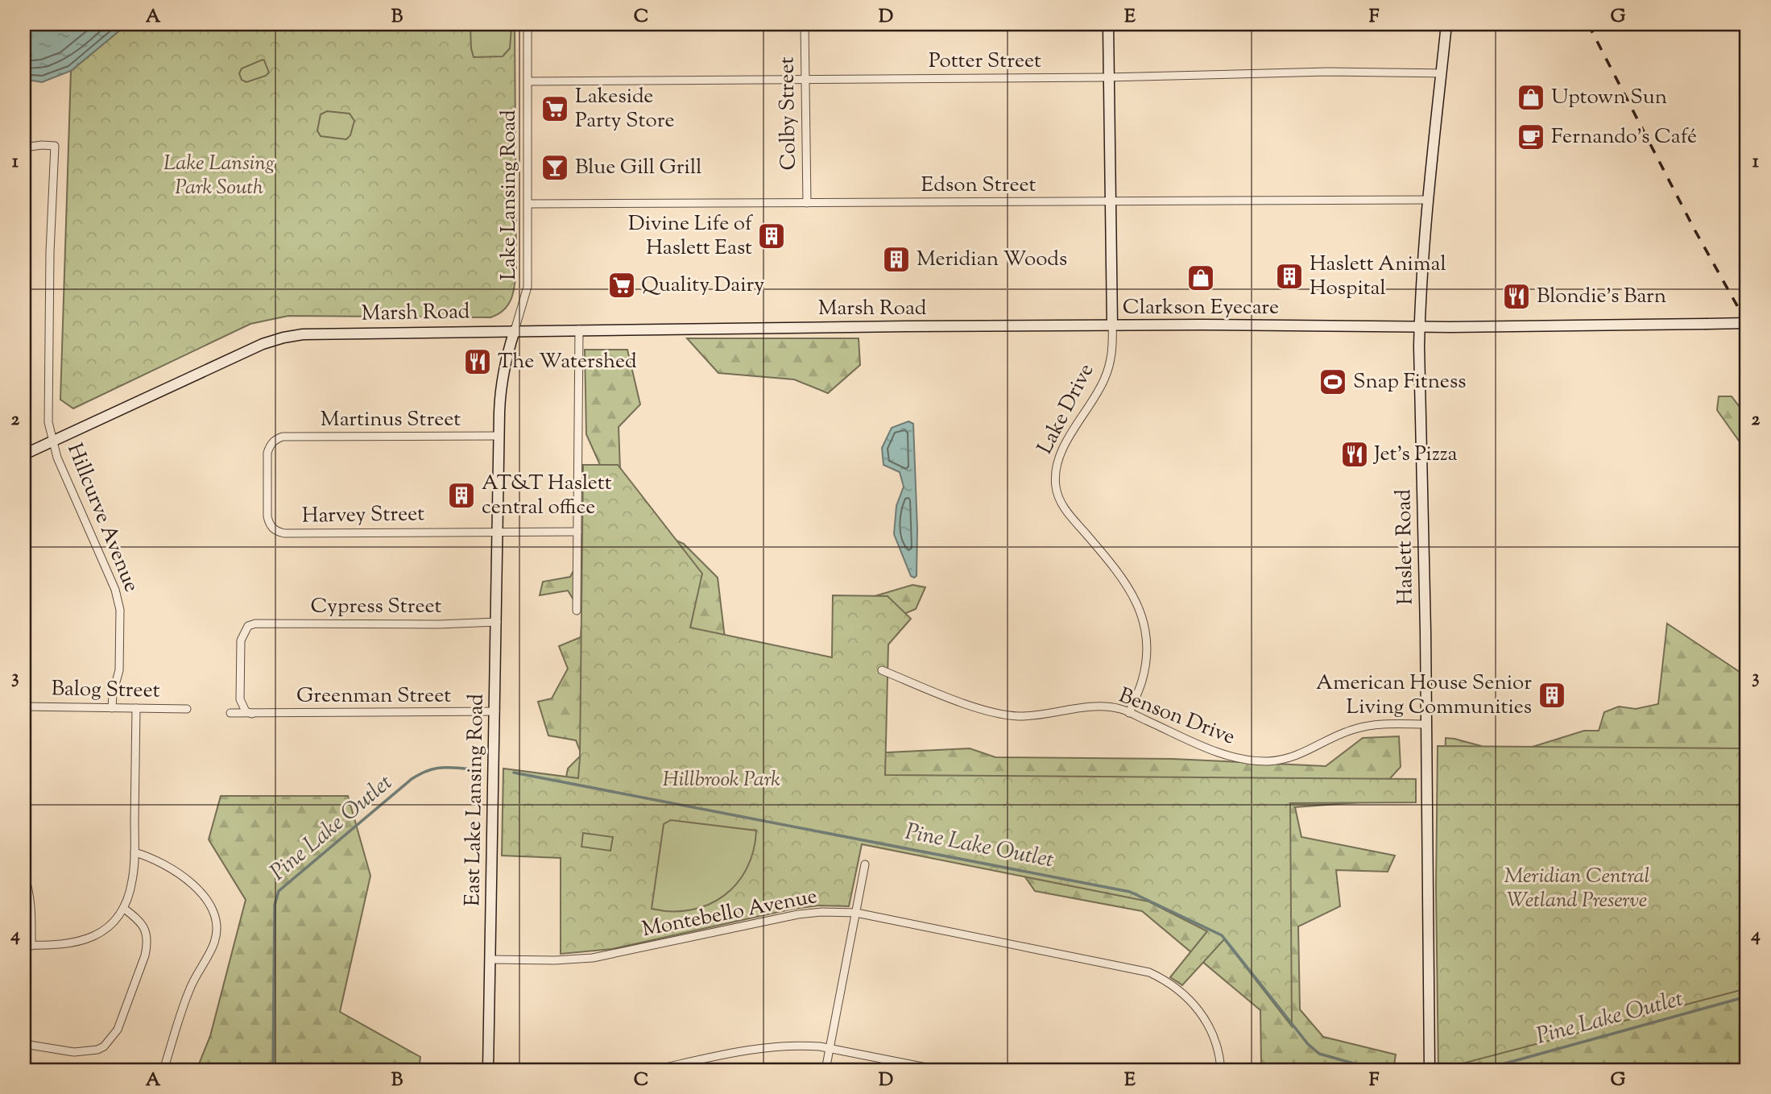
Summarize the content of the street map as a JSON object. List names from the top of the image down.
{
  "streets": {
    "main road": [
      "Lake Lansing Road",
      "Marsh Road",
      "Lake Drive",
      "Haslett Road",
      "East Lake Lansing Road"
    ],
    "street": [
      "Potter Street",
      "Colby Street",
      "Edson Street",
      "Martinus Street",
      "Harvey Street",
      "Hillcurve Avenue",
      "Cypress Street",
      "Balog Street",
      "Greenman Street",
      "Benson Drive",
      "Montebello Avenue"
    ]
  },
  "crossings": [
    ["Potter Street", "Colby Street"],
    ["Potter Street", "Lake Lansing Road"],
    ["Potter Street", "Lake Drive"],
    ["Potter Street", "Haslett Road"],
    ["Colby Street", "Edson Street"],
    ["Edson Street", "Lake Lansing Road"],
    ["Edson Street", "Lake Drive"],
    ["Edson Street", "Haslett Road"],
    ["Lake Lansing Road", "Marsh Road"],
    ["Lake Lansing Road", "Martinus Street"],
    ["Lake Lansing Road", "Harvey Street"],
    ["Lake Lansing Road", "East Lake Lansing Road"],
    ["Marsh Road", "Lake Drive"],
    ["Marsh Road", "Hillcurve Avenue"],
    ["Marsh Road", "Haslett Road"],
    ["Lake Drive", "Benson Drive"],
    ["Martinus Street", "Harvey Street"],
    ["Harvey Street", "East Lake Lansing Road"],
    ["Hillcurve Avenue", "Balog Street"],
    ["Haslett Road", "Benson Drive"],
    ["Cypress Street", "Greenman Street"],
    ["Cypress Street", "East Lake Lansing Road"],
    ["Greenman Street", "East Lake Lansing Road"],
    ["East Lake Lansing Road", "Montebello Avenue"]
  ],
  "water": ["Pine Lake Outlet"],
  "parks": ["Lake Lansing Park South", "Hillbrook Park", "Meridian Central Wetland Preserve"],
  "places": {
    "shop": ["Uptown Sun", "Clarkson Eyecare"],
    "supermarket": ["Lakeside Party Store", "Quality Dairy"],
    "cafe": ["Fernando's Café"],
    "bar": ["Blue Gill Grill"],
    "building": [
      "Divine Life of Haslett East",
      "Meridian Woods",
      "Haslett Animal Hospital",
      "AT&T Haslett central office",
      "American House Senior Living Communities"
    ],
    "restaurant": ["Blondie's Barn", "The Watershed", "Jet's Pizza"],
    "sports": ["Snap Fitness"]
  },
  "grid": {
    "columns": [
      "A",
      "B",
      "C",
      "D",
      "E",
      "F",
      "G"
    ],
    "rows": [
      "1",
      "2",
      "3",
      "4"
    ]
  }
}
